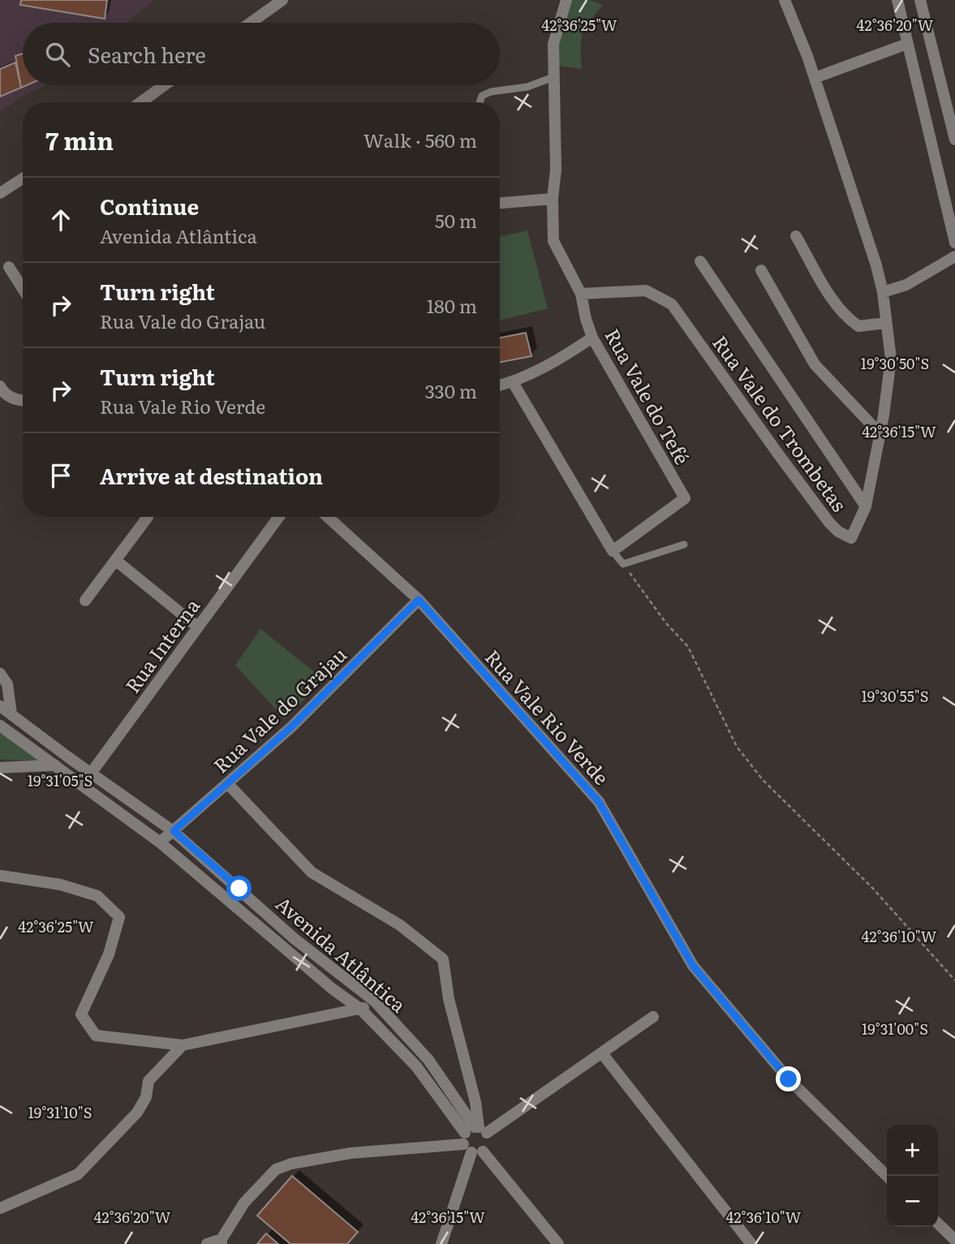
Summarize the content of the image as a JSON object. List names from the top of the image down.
{
  "streets": {
    "street": [
      "Rua Vale do Tefé",
      "Rua Vale do Trombetas",
      "Rua Interna",
      "Rua Vale do Grajau",
      "Rua Vale Rio Verde",
      "Avenida Atlântica"
    ]
  },
  "crossings": [
    ["Rua Vale do Tefé", "Rua Vale do Trombetas"],
    ["Rua Interna", "Avenida Atlântica"],
    ["Rua Vale do Grajau", "Rua Vale Rio Verde"],
    ["Rua Vale do Grajau", "Avenida Atlântica"]
  ],
  "page": {
    "search": "Search here",
    "heading": ["7 min", "Walk · 560 m"],
    "list": [
      ["Continue", "Avenida Atlântica", "50 m"],
      ["Turn right", "Rua Vale do Grajau", "180 m"],
      ["Turn right", "Rua Vale Rio Verde", "330 m"],
      "Arrive at destination"
    ],
    "map_buttons": ["+", "−"]
  },
  "coordinates": [
    "42°36'20\"W",
    "42°36'25\"W",
    "19°30'50\"S",
    "42°36'15\"W",
    "19°30'55\"S",
    "19°31'05\"S",
    "42°36'10\"W",
    "19°31'00\"S",
    "19°31'10\"S"
  ]
}
